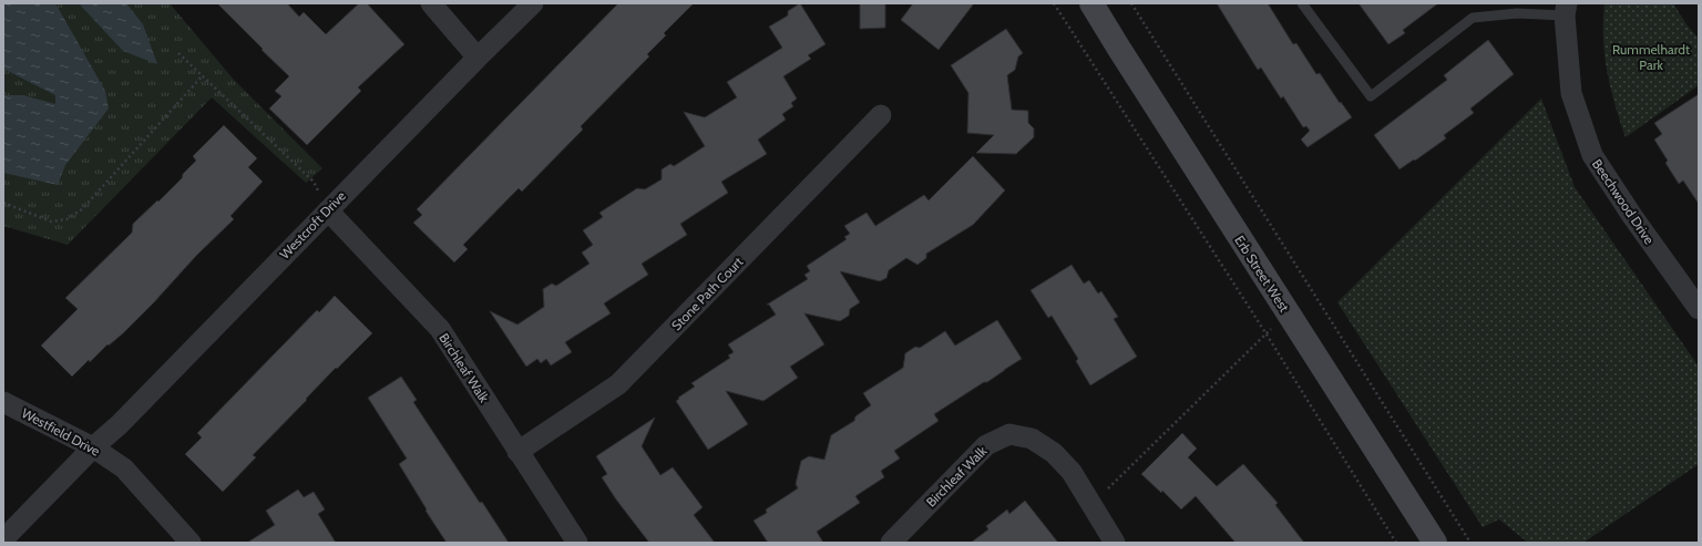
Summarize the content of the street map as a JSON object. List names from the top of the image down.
{
  "streets": {
    "main road": ["Erb Street West"],
    "street": [
      "Beechwood Drive",
      "Westcroft Drive",
      "Stone Path Court",
      "Birchleaf Walk",
      "Westfield Drive"
    ]
  },
  "crossings": [
    ["Westcroft Drive", "Birchleaf Walk"],
    ["Westcroft Drive", "Westfield Drive"],
    ["Stone Path Court", "Birchleaf Walk"]
  ],
  "parks": ["Rummelhardt Park"]
}
